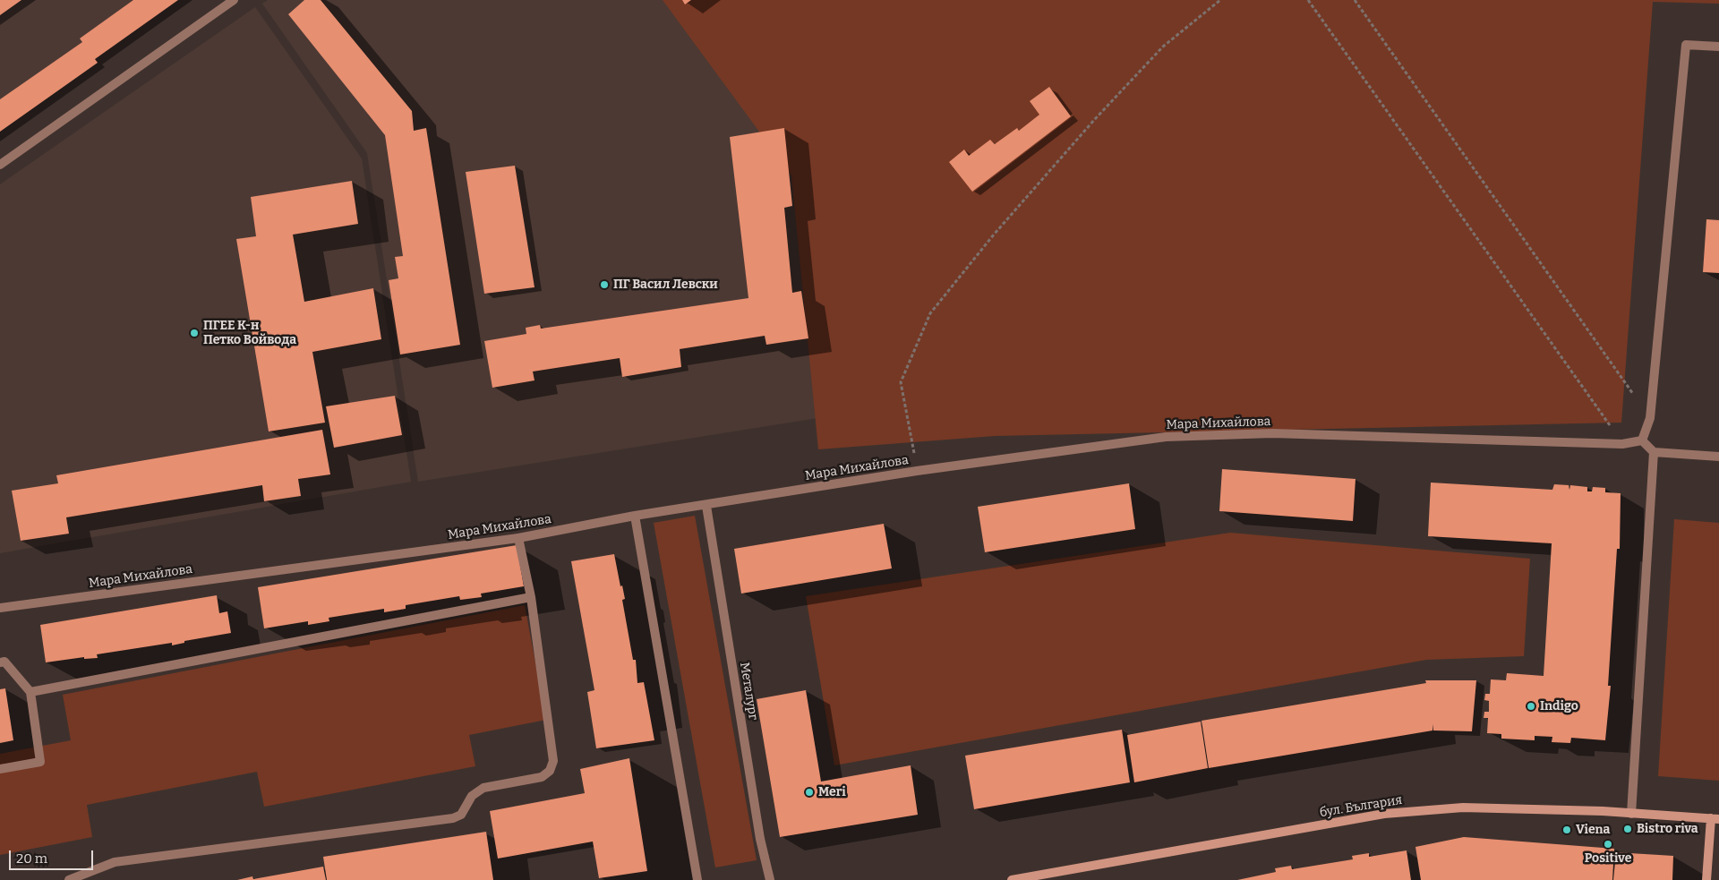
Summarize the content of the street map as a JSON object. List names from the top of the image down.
{
  "streets": {
    "main road": ["бул. България"],
    "street": ["Мара Михайлова", "Металург"]
  },
  "crossings": [
    ["Мара Михайлова", "Металург"]
  ],
  "places": [
    "ПГ Васил Левски",
    "ПГЕЕ К-н Петко Войвода",
    "Indigo",
    "Meri",
    "Bistro riva",
    "Viena",
    "Positive"
  ],
  "scale_bar": "20 m"
}
